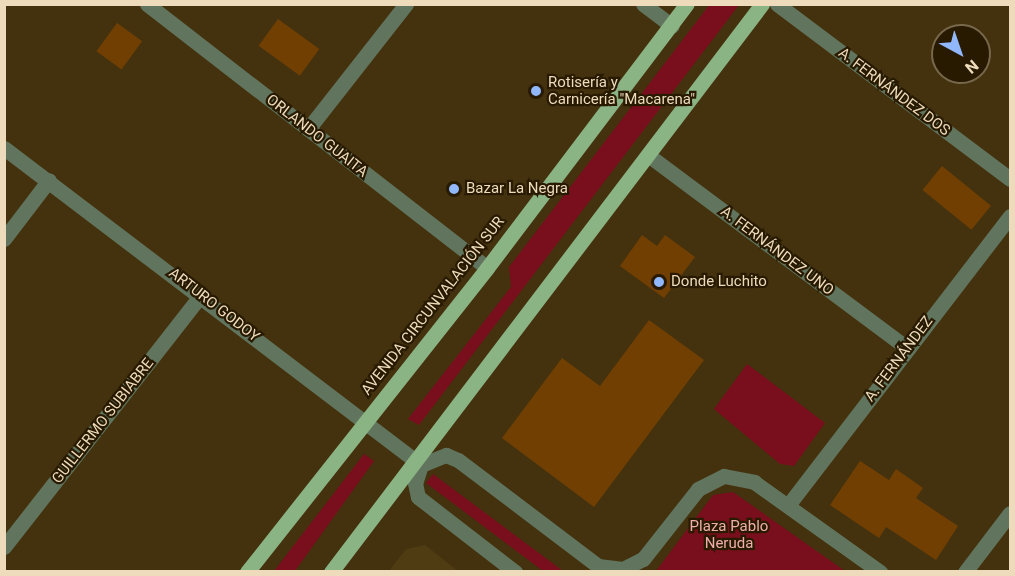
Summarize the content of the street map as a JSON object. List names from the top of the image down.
{
  "streets": {
    "main road": ["AVENIDA CIRCUNVALACIÓN SUR"],
    "street": [
      "A. FERNÁNDEZ DOS",
      "ORLANDO GUAITA",
      "A. FERNÁNDEZ UNO",
      "ARTURO GODOY",
      "A. FERNÁNDEZ",
      "GUILLERMO SUBIABRE"
    ]
  },
  "crossings": [
    ["ORLANDO GUAITA", "AVENIDA CIRCUNVALACIÓN SUR"],
    ["A. FERNÁNDEZ UNO", "A. FERNÁNDEZ"],
    ["ARTURO GODOY", "AVENIDA CIRCUNVALACIÓN SUR"],
    ["ARTURO GODOY", "GUILLERMO SUBIABRE"]
  ],
  "parks": ["Plaza Pablo Neruda"],
  "places": ["Rotisería y Carnicería \"Macarena\"", "Bazar La Negra", "Donde Luchito"],
  "north": "bottom right"
}
